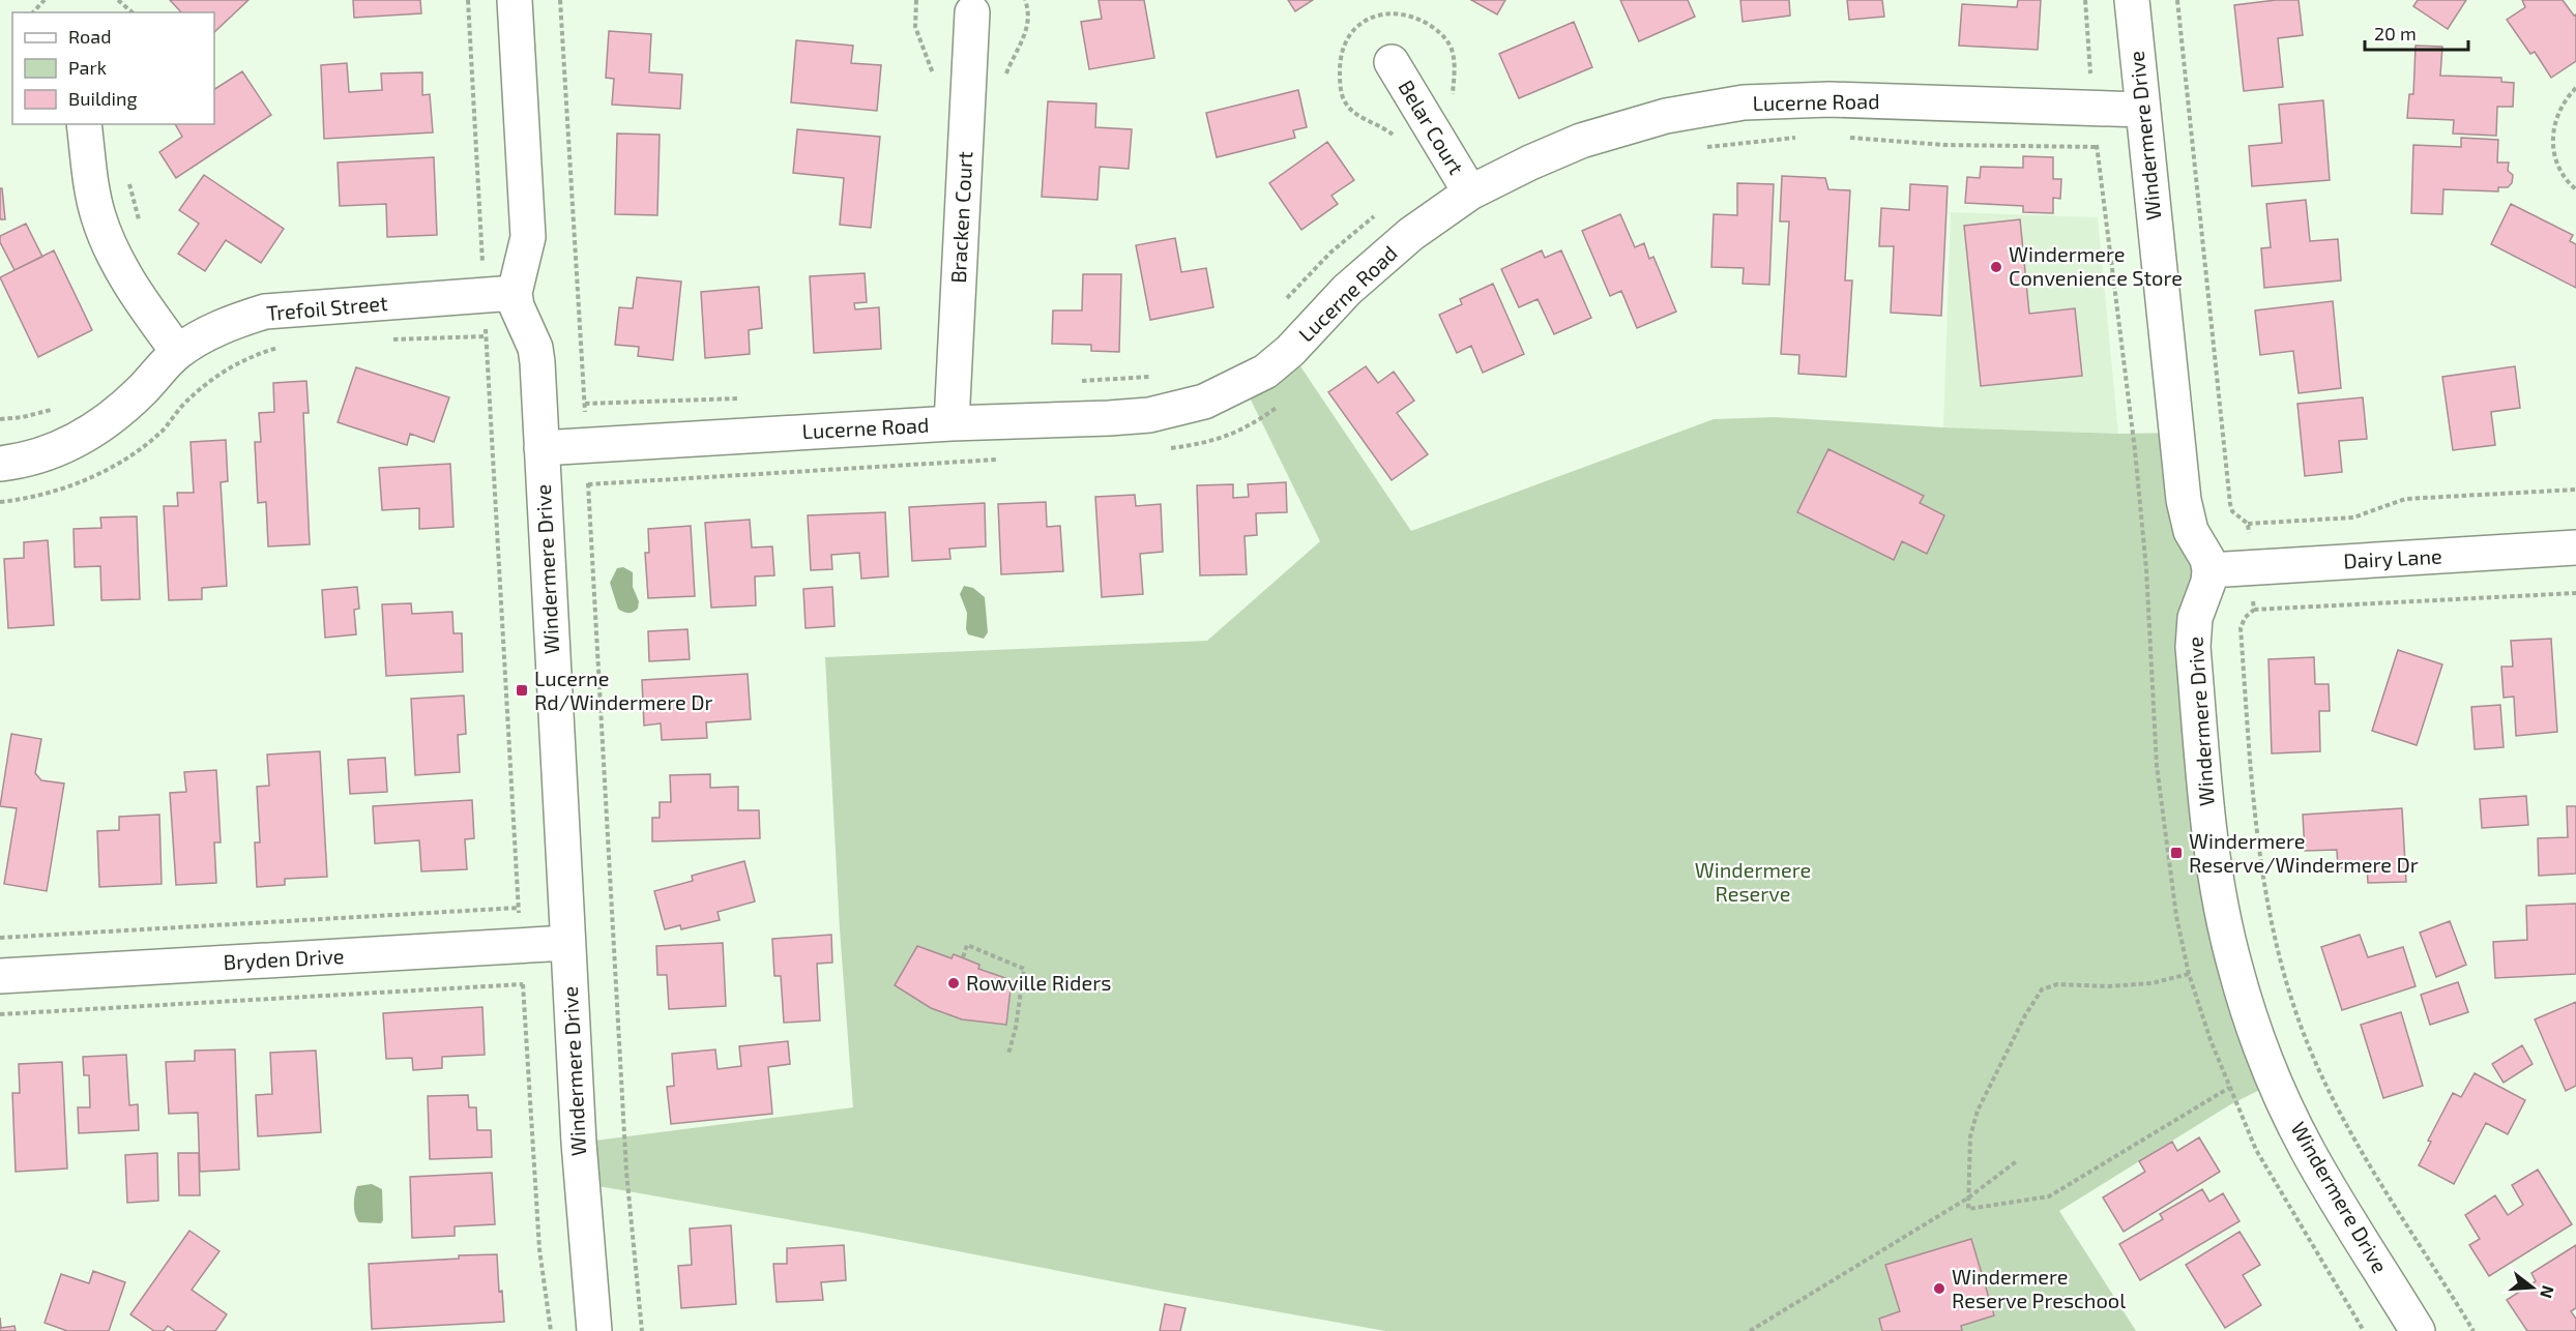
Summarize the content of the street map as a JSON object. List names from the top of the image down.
{
  "streets": {
    "street": [
      "Lucerne Road",
      "Belar Court",
      "Windermere Drive",
      "Bracken Court",
      "Trefoil Street",
      "Dairy Lane",
      "Bryden Drive"
    ]
  },
  "crossings": [
    ["Lucerne Road", "Belar Court"],
    ["Lucerne Road", "Windermere Drive"],
    ["Lucerne Road", "Bracken Court"],
    ["Windermere Drive", "Trefoil Street"],
    ["Windermere Drive", "Dairy Lane"],
    ["Windermere Drive", "Bryden Drive"]
  ],
  "parks": ["Windermere Reserve"],
  "places": {
    "other": ["Windermere Convenience Store", "Rowville Riders", "Windermere Reserve Preschool"],
    "transit": ["Lucerne Rd/Windermere Dr", "Windermere Reserve/Windermere Dr"]
  },
  "legend": ["Road", "Park", "Building"],
  "scale_bar": "20 m",
  "north": "right"
}
